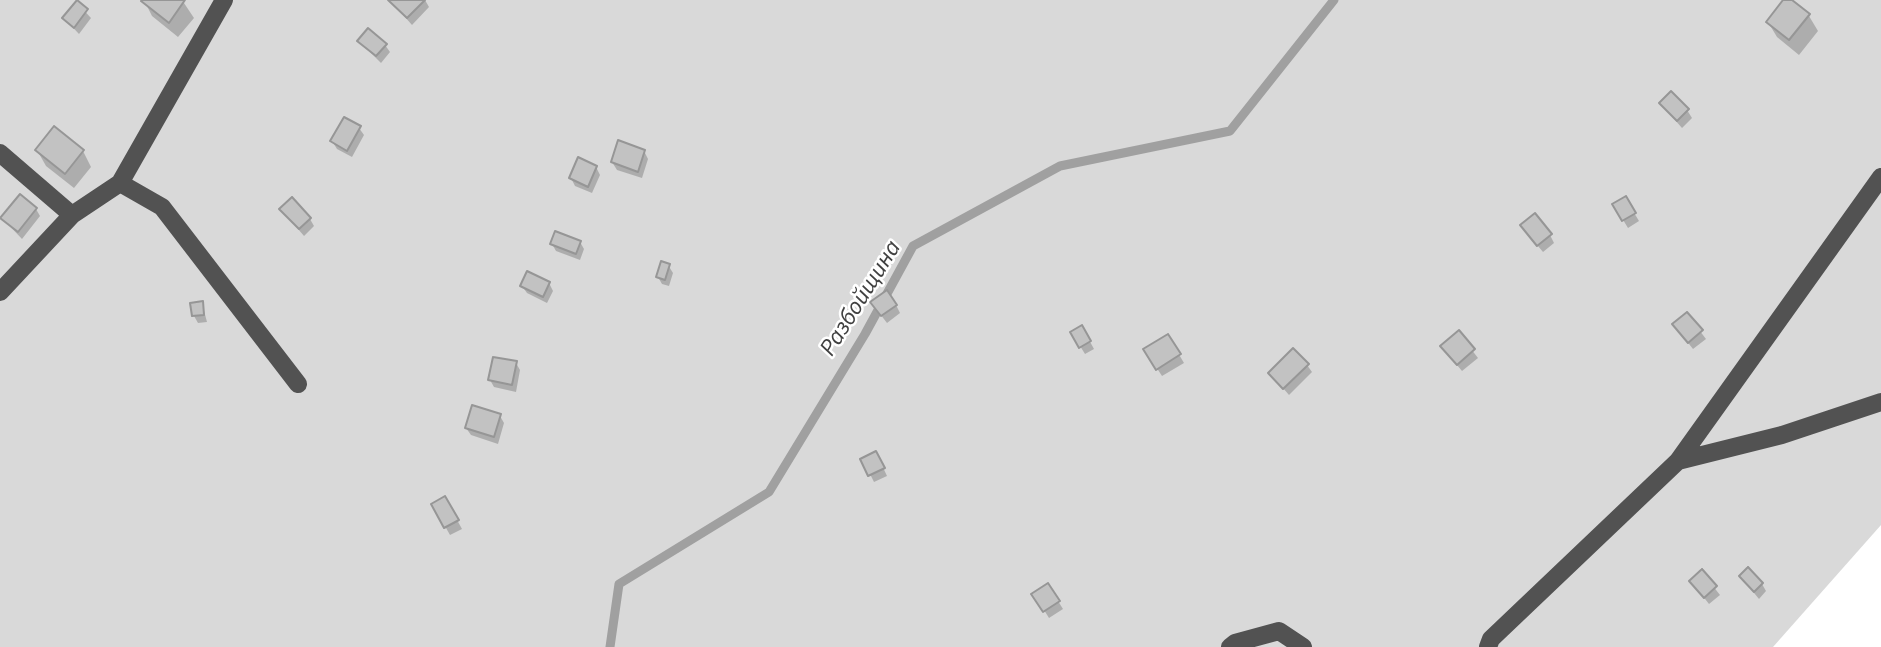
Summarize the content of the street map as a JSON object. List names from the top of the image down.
{
  "water": ["Разбойщина"]
}
